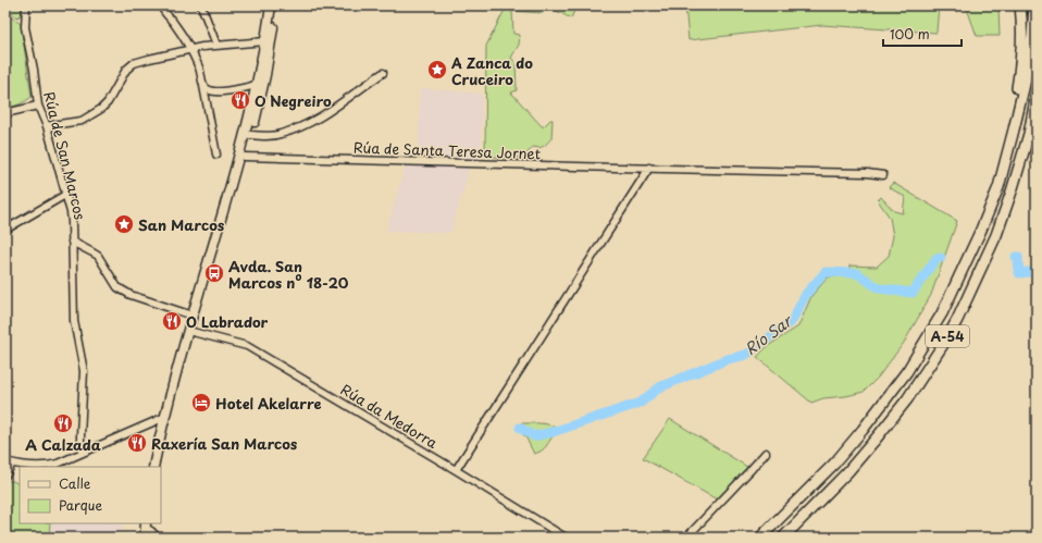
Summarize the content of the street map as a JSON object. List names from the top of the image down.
{
  "streets": {
    "highway": ["A-54"],
    "street": ["Rúa de Santa Teresa Jornet", "Rúa de San Marcos", "Rúa da Medorra"]
  },
  "water": ["Río Sar"],
  "places": {
    "place": ["A Zanca do Cruceiro", "San Marcos"],
    "restaurant": [
      "O Negreiro",
      "O Labrador",
      "A Calzada",
      "Raxería San Marcos"
    ],
    "bus stop": ["Avda. San Marcos nº 18-20"],
    "hotel": ["Hotel Akelarre"]
  },
  "legend": ["Calle", "Parque"],
  "scale_bar": "100 m"
}
